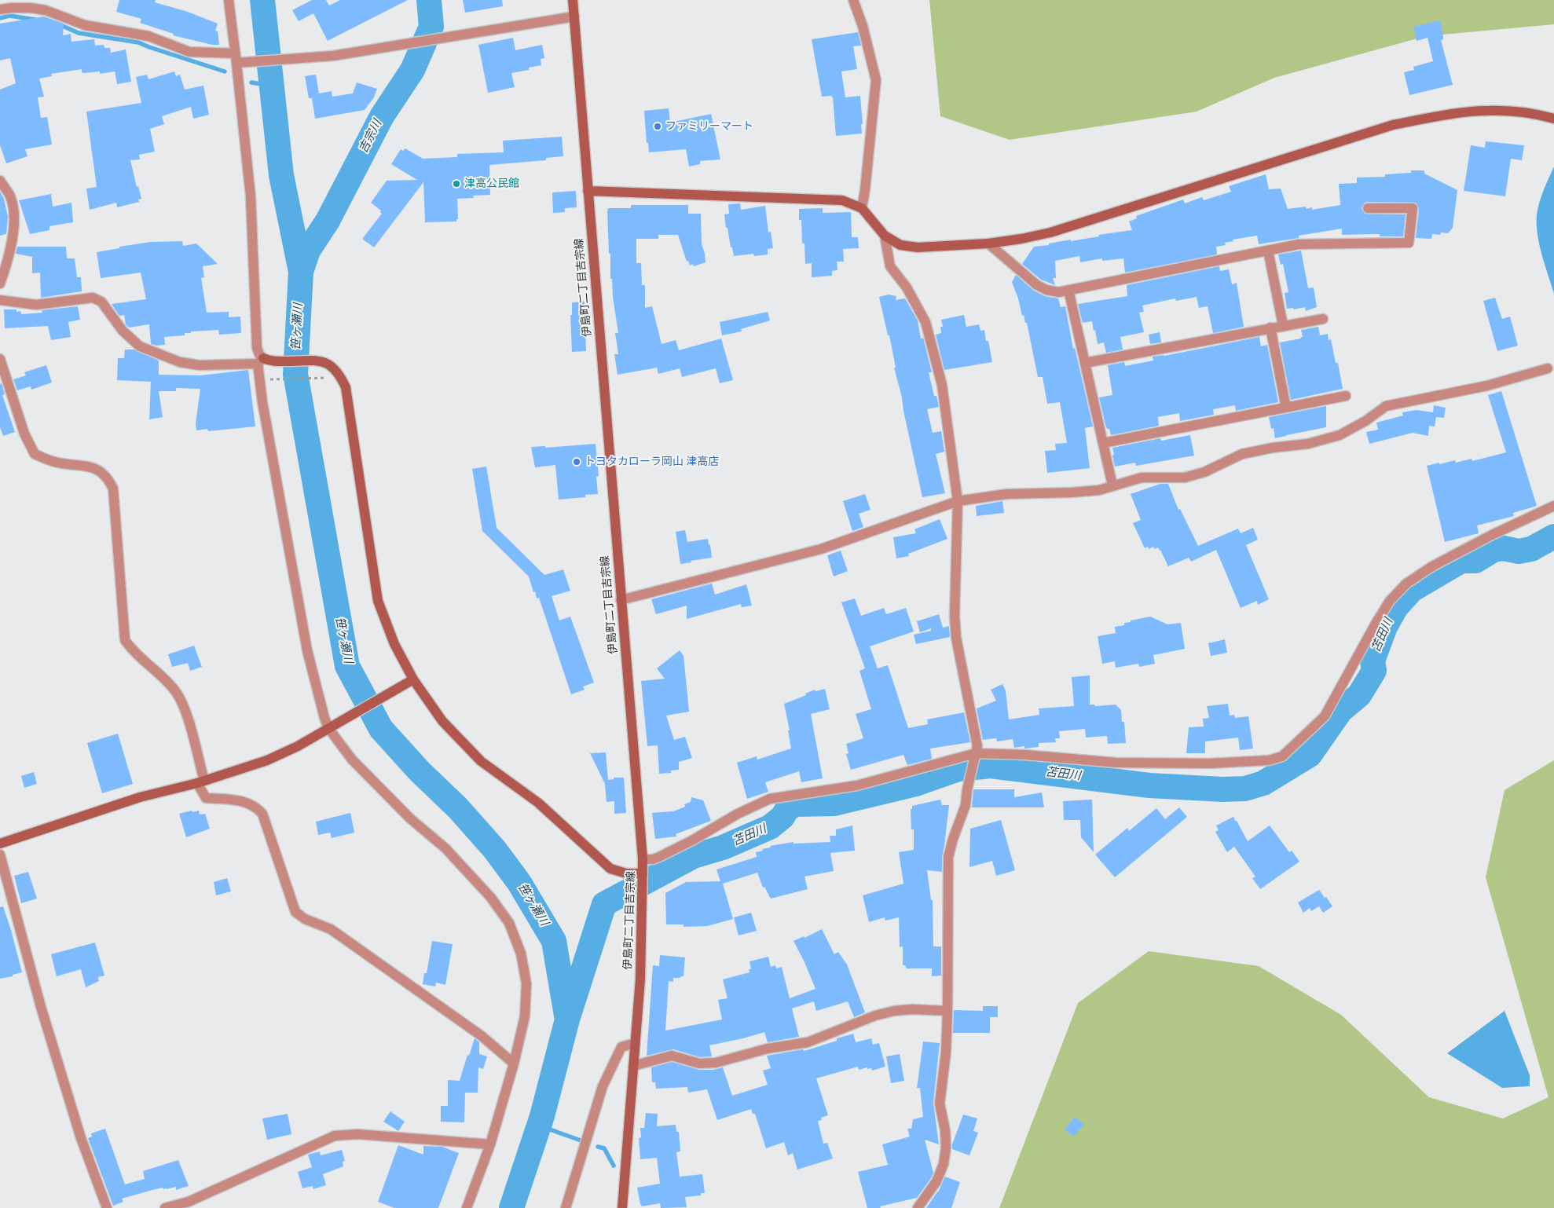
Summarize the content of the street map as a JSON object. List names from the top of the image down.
{
  "streets": {
    "street": ["伊島町二丁目吉宗線"]
  },
  "water": ["吉宗川", "笹ヶ瀬川", "苫田川"],
  "places": ["ファミリーマート", "津高公民館", "トヨタカローラ岡山 津高店"]
}
